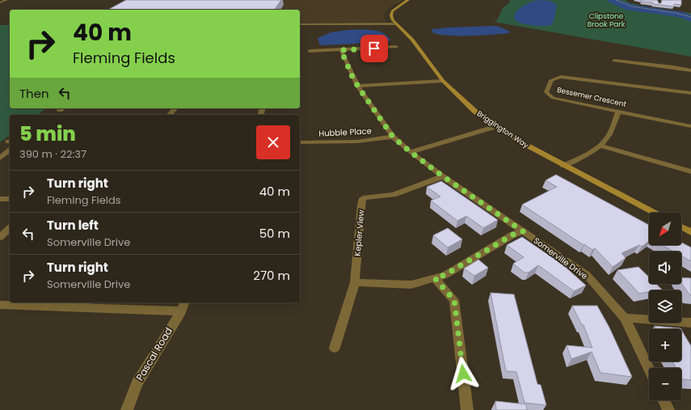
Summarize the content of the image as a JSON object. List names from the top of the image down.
{
  "streets": {
    "street": [
      "Bessemer Crescent",
      "Briggington Way",
      "Hubble Place",
      "Kepler View",
      "Somerville Drive",
      "Pascal Road"
    ]
  },
  "crossings": [
    ["Hubble Place", "Somerville Drive"],
    ["Kepler View", "Somerville Drive"]
  ],
  "parks": ["Clipstone Brook Park"],
  "north": "bottom left",
  "page": {
    "turn": ["40 m", "Fleming Fields"],
    "then": "Then",
    "heading": ["5 min", "390 m · 22:37"],
    "list": [
      {
        "name": "Turn right",
        "note": "Fleming Fields",
        "value": "40 m"
      },
      {
        "name": "Turn left",
        "note": "Somerville Drive",
        "value": "50 m"
      },
      {
        "name": "Turn right",
        "note": "Somerville Drive",
        "value": "270 m"
      }
    ],
    "map_buttons": ["+", "−"]
  }
}
